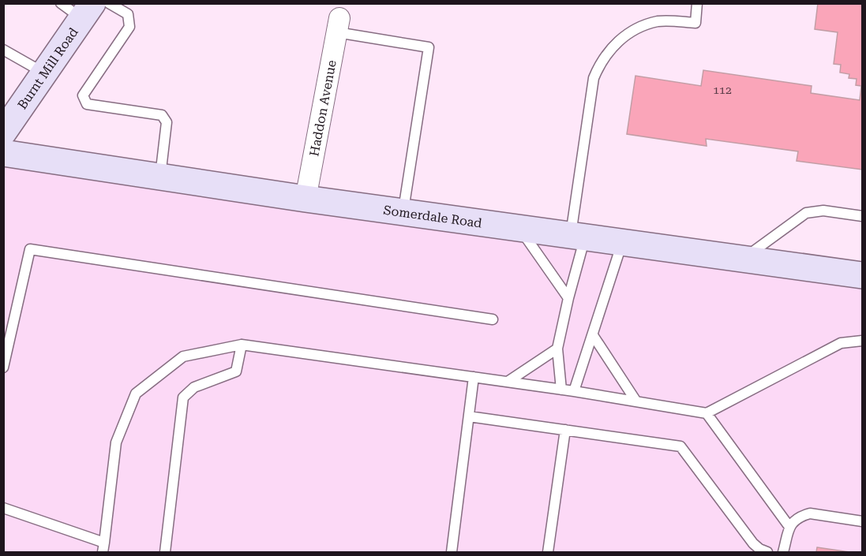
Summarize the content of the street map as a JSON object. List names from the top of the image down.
{
  "streets": {
    "main road": ["Burnt Mill Road", "Somerdale Road"],
    "street": ["Haddon Avenue"]
  },
  "crossings": [
    ["Haddon Avenue", "Somerdale Road"]
  ],
  "house_numbers": ["112"]
}
